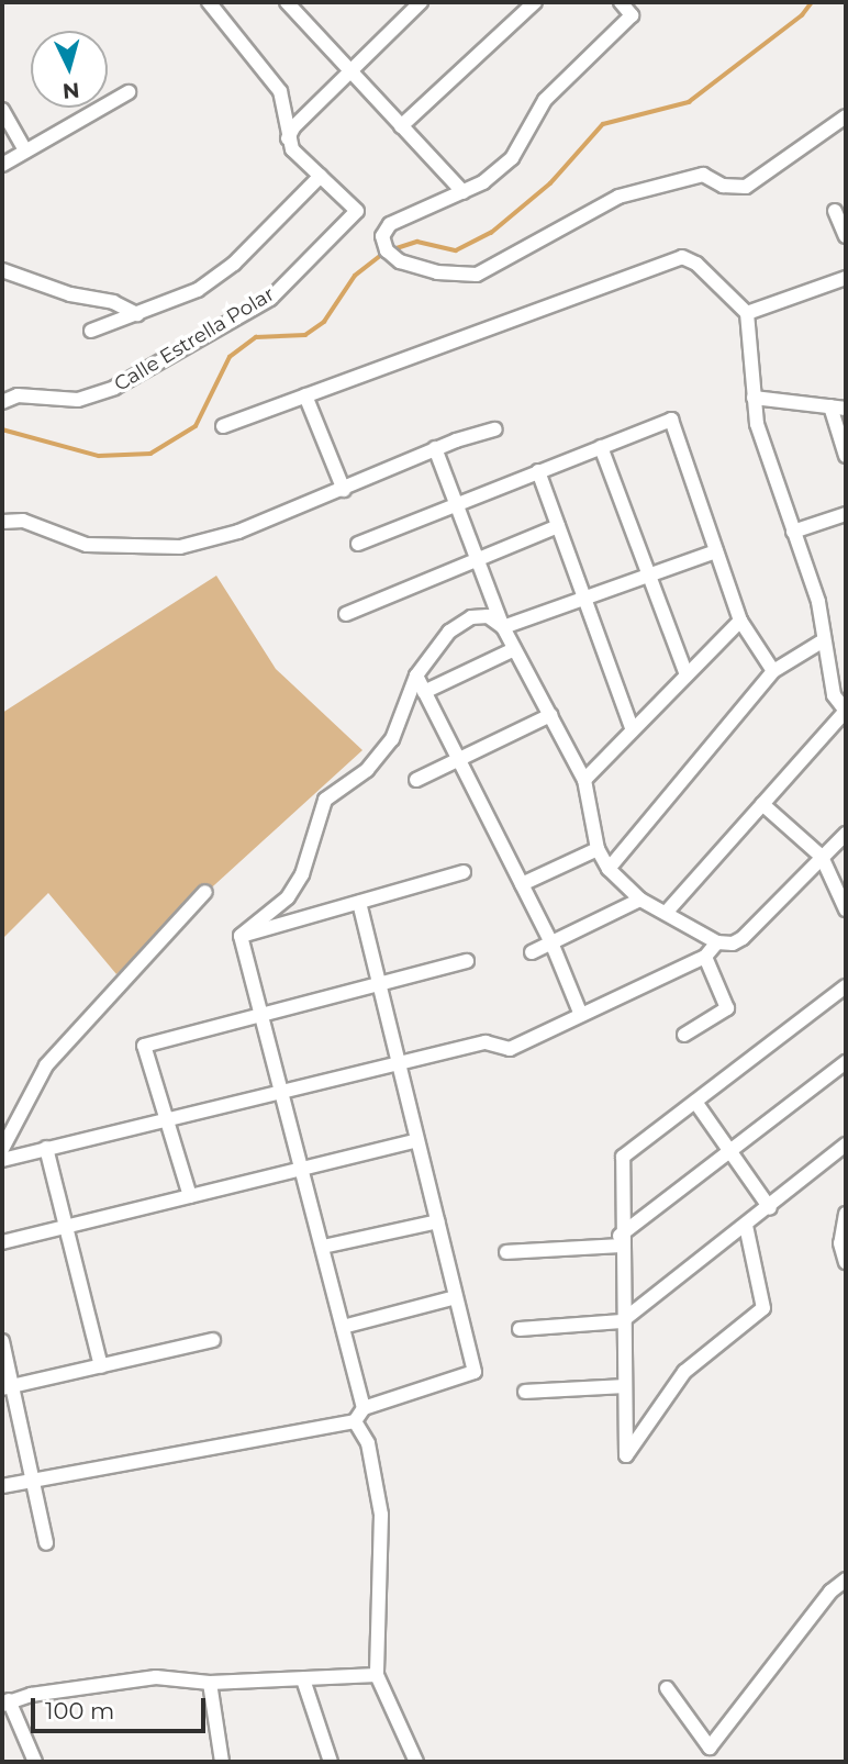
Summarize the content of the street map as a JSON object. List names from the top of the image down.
{
  "streets": {
    "street": ["Calle Estrella Polar"]
  },
  "scale_bar": "100 m",
  "north": "bottom"
}
